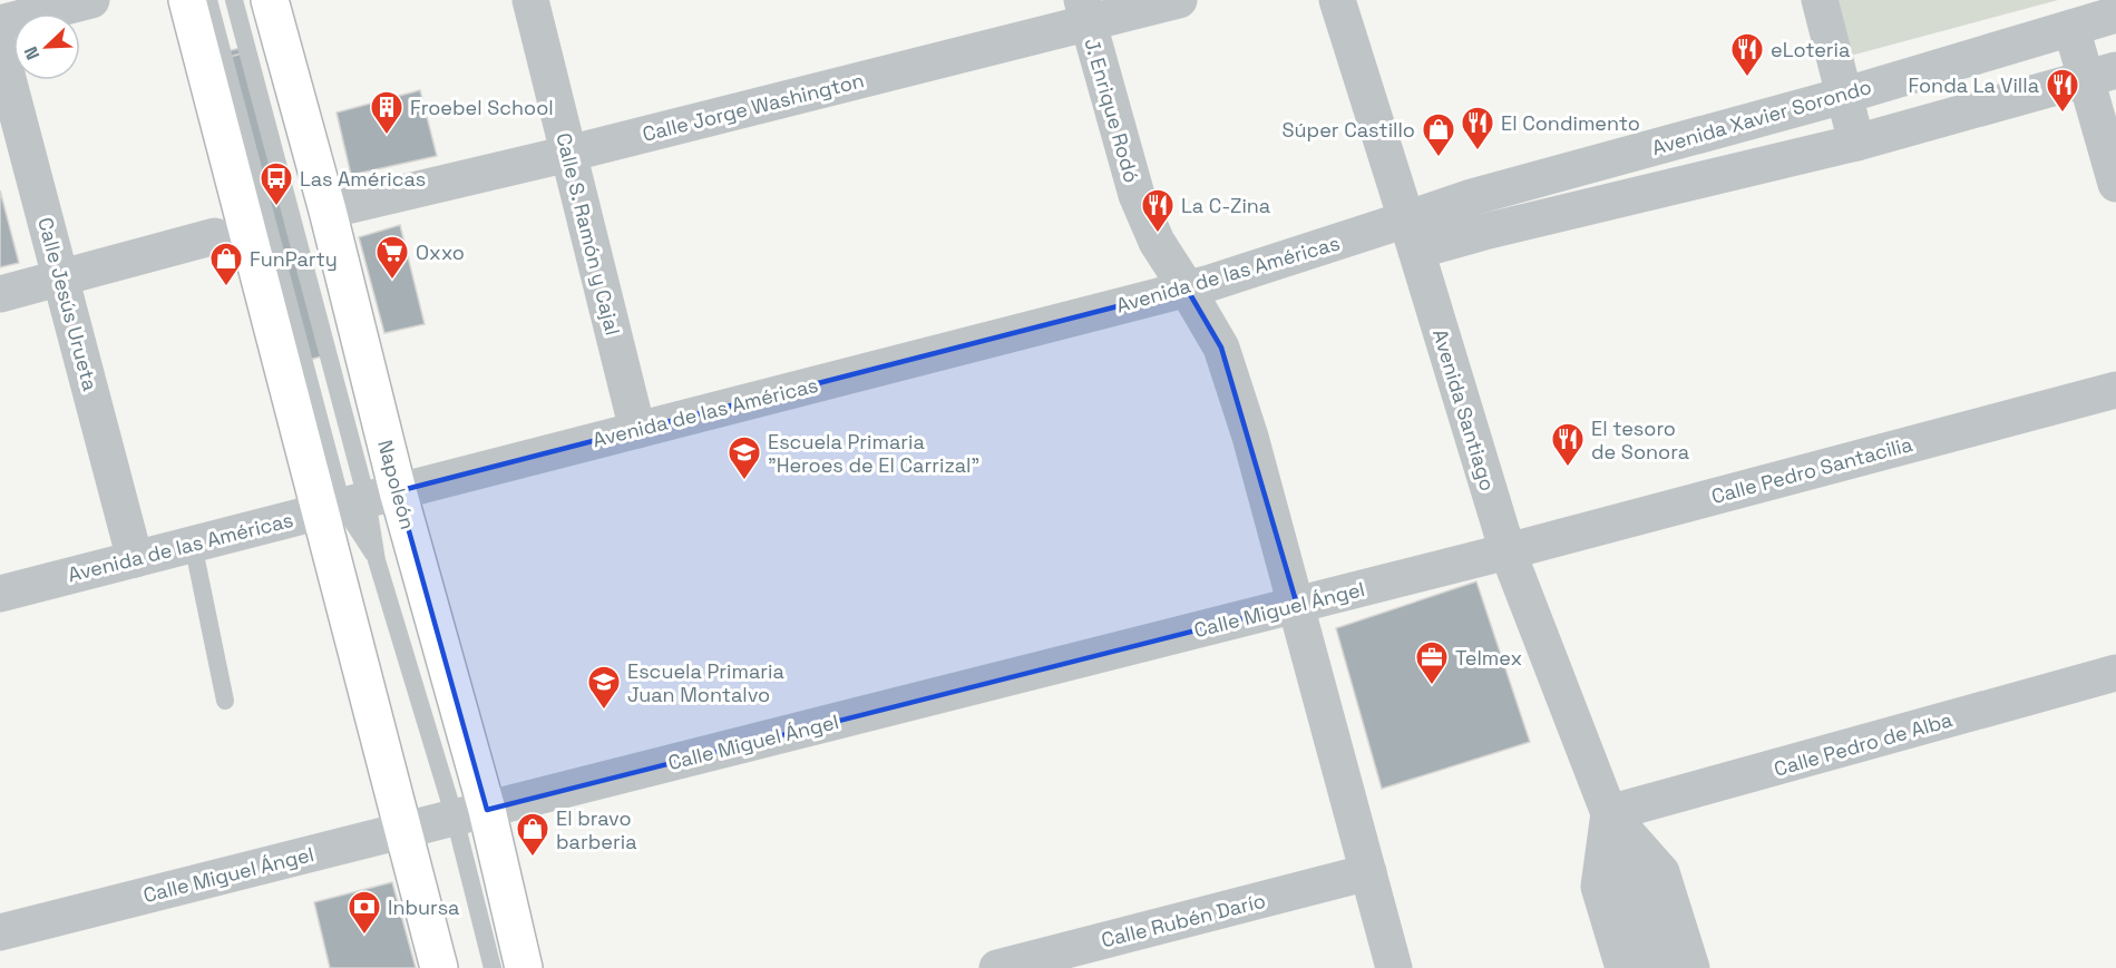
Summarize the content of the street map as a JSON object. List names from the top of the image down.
{
  "streets": {
    "main road": ["Napoleón"],
    "street": [
      "Calle Jorge Washington",
      "J. Enrique Rodó",
      "Avenida Xavier Sorondo",
      "Calle S. Ramón y Cajal",
      "Avenida de las Américas",
      "Calle Jesús Urueta",
      "Avenida Santiago",
      "Calle Pedro Santacilia",
      "Calle Miguel Ángel",
      "Calle Pedro de Alba",
      "Calle Rubén Darío"
    ]
  },
  "crossings": [
    ["Calle Jorge Washington", "J. Enrique Rodó"],
    ["Calle Jorge Washington", "Calle S. Ramón y Cajal"],
    ["Calle Jorge Washington", "Napoleón"],
    ["J. Enrique Rodó", "Avenida de las Américas"],
    ["J. Enrique Rodó", "Calle Miguel Ángel"],
    ["J. Enrique Rodó", "Calle Rubén Darío"],
    ["Avenida Xavier Sorondo", "Avenida de las Américas"],
    ["Avenida Xavier Sorondo", "Avenida Santiago"],
    ["Calle S. Ramón y Cajal", "Avenida de las Américas"],
    ["Avenida de las Américas", "Calle Jesús Urueta"],
    ["Avenida de las Américas", "Avenida Santiago"],
    ["Avenida de las Américas", "Napoleón"],
    ["Avenida Santiago", "Calle Pedro Santacilia"],
    ["Avenida Santiago", "Calle Miguel Ángel"],
    ["Avenida Santiago", "Calle Pedro de Alba"],
    ["Calle Pedro Santacilia", "Calle Miguel Ángel"],
    ["Napoleón", "Calle Miguel Ángel"]
  ],
  "places": {
    "restaurant": [
      "eLoteria",
      "Fonda La Villa",
      "El Condimento",
      "La C-Zina",
      "El tesoro de Sonora"
    ],
    "building": ["Froebel School"],
    "shop": ["Súper Castillo", "FunParty", "El bravo barberia"],
    "bus stop": ["Las Américas"],
    "supermarket": ["Oxxo"],
    "school or university": ["Escuela Primaria \"Heroes de El Carrizal\"", "Escuela Primaria Juan Montalvo"],
    "office": ["Telmex"],
    "bank": ["Inbursa"]
  },
  "north": "bottom left"
}
